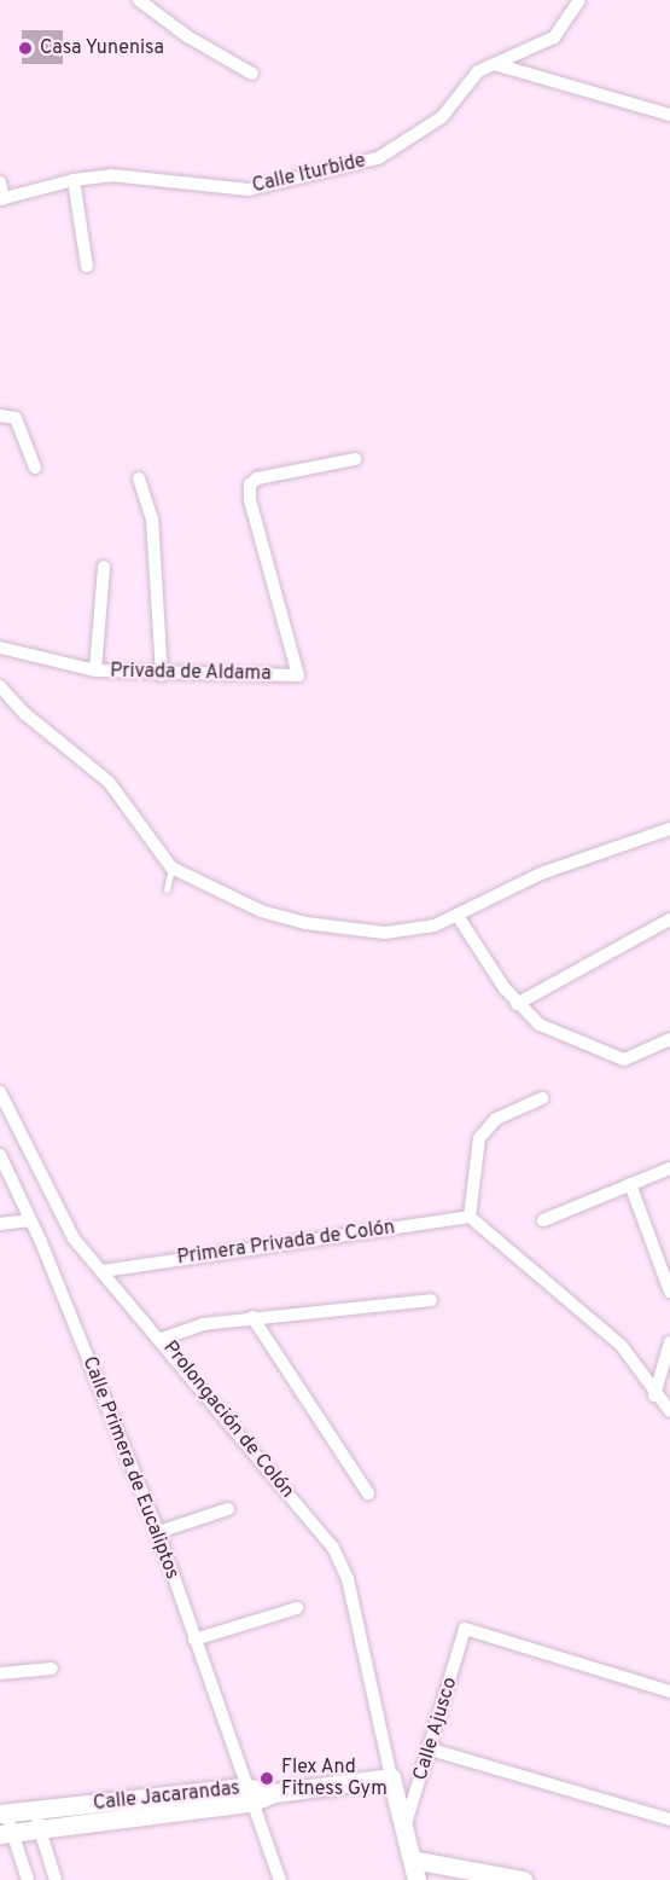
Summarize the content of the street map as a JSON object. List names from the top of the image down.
{
  "streets": {
    "main road": ["Calle Ajusco", "Calle Jacarandas"],
    "street": [
      "Calle Iturbide",
      "Privada de Aldama",
      "Primera Privada de Colón",
      "Prolongación de Colón",
      "Calle Primera de Eucaliptos"
    ]
  },
  "crossings": [
    ["Primera Privada de Colón", "Prolongación de Colón"],
    ["Prolongación de Colón", "Calle Ajusco"],
    ["Prolongación de Colón", "Calle Jacarandas"],
    ["Calle Primera de Eucaliptos", "Calle Jacarandas"],
    ["Calle Ajusco", "Calle Jacarandas"]
  ],
  "places": ["Casa Yunenisa", "Flex And Fitness Gym"]
}
